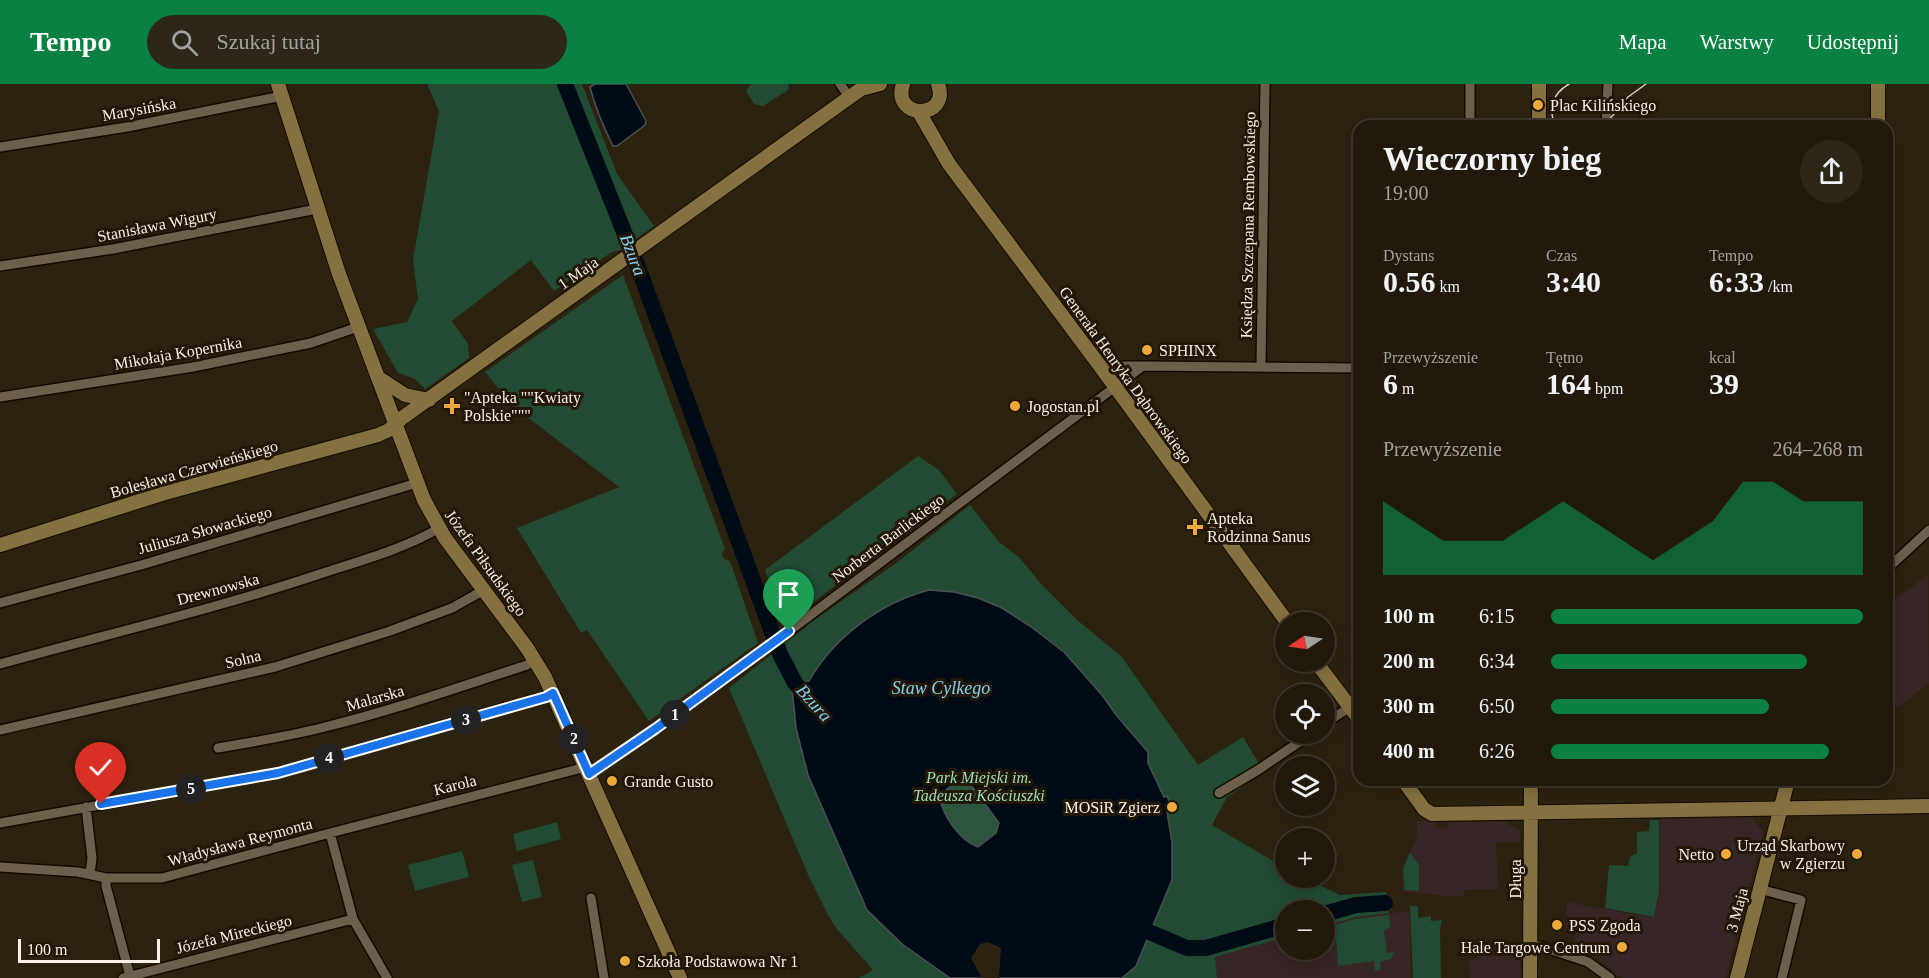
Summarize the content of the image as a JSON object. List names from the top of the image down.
{
  "streets": {
    "street": [
      "Marysińska",
      "Stanisława Wigury",
      "Księdza Szczepana Rembowskiego",
      "1 Maja",
      "Mikołaja Kopernika",
      "Generała Henryka Dąbrowskiego",
      "Bolesława Czerwieńskiego",
      "Juliusza Słowackiego",
      "Norberta Barlickiego",
      "Józefa Piłsudskiego",
      "Drewnowska",
      "Solna",
      "Malarska",
      "Karola",
      "Władysława Reymonta",
      "Długa",
      "3 Maja",
      "Józefa Mireckiego"
    ]
  },
  "crossings": [
    ["Marysińska", "Józefa Piłsudskiego"],
    ["Stanisława Wigury", "Józefa Piłsudskiego"],
    ["1 Maja", "Generała Henryka Dąbrowskiego"],
    ["1 Maja", "Bolesława Czerwieńskiego"],
    ["1 Maja", "Józefa Piłsudskiego"],
    ["Mikołaja Kopernika", "Józefa Piłsudskiego"],
    ["Generała Henryka Dąbrowskiego", "Norberta Barlickiego"],
    ["Bolesława Czerwieńskiego", "Józefa Piłsudskiego"],
    ["Juliusza Słowackiego", "Józefa Piłsudskiego"],
    ["Norberta Barlickiego", "Józefa Piłsudskiego"],
    ["Norberta Barlickiego", "Karola"],
    ["Józefa Piłsudskiego", "Drewnowska"],
    ["Józefa Piłsudskiego", "Solna"],
    ["Józefa Piłsudskiego", "Malarska"],
    ["Józefa Piłsudskiego", "Karola"],
    ["Karola", "Władysława Reymonta"],
    ["Władysława Reymonta", "Józefa Mireckiego"]
  ],
  "water": ["Bzura", "Staw Cylkego"],
  "parks": ["Park Miejski im. Tadeusza Kościuszki"],
  "places": {
    "other": [
      "Plac Kilińskiego",
      "SPHINX",
      "Jogostan.pl",
      "Grande Gusto",
      "MOSiR Zgierz",
      "Netto",
      "Urząd Skarbowy w Zgierzu",
      "PSS Zgoda",
      "Hale Targowe Centrum",
      "Szkoła Podstawowa Nr 1"
    ],
    "health": ["\"Apteka \"\"Kwiaty Polskie\"\"\"", "Apteka Rodzinna Sanus"]
  },
  "scale_bar": "100 m",
  "north": "left",
  "page": {
    "header": "Tempo",
    "search": "Szukaj tutaj",
    "nav": ["Mapa", "Warstwy", "Udostępnij"],
    "heading": ["Wieczorny bieg", "19:00"],
    "stats": [
      ["Dystans", "0.56 km"],
      ["Czas", "3:40"],
      ["Tempo", "6:33 /km"],
      ["Przewyższenie", "6 m"],
      ["Tętno", "164 bpm"],
      ["kcal", "39"]
    ],
    "chart": ["Przewyższenie", "264–268 m"],
    "list": [
      {
        "name": "100 m",
        "note": "6:15"
      },
      {
        "name": "200 m",
        "note": "6:34"
      },
      {
        "name": "300 m",
        "note": "6:50"
      },
      {
        "name": "400 m",
        "note": "6:26"
      }
    ],
    "map_buttons": ["+", "−"],
    "pins": [
      "1",
      "3",
      "2",
      "4",
      "5"
    ],
    "scale": "100 m"
  }
}
